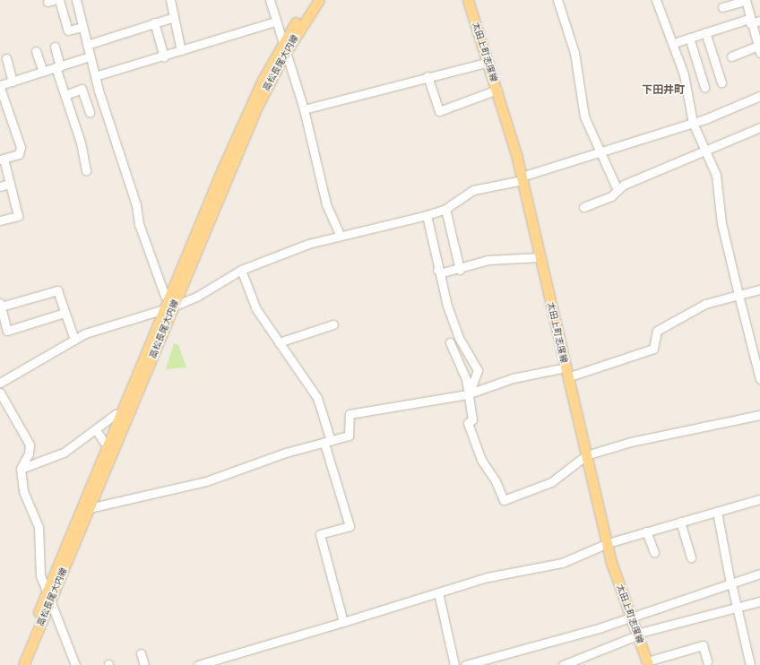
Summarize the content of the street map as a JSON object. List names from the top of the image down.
{
  "streets": {
    "main road": ["太田上町志度線", "高松長尾大内線"]
  },
  "districts": ["下田井町"]
}
